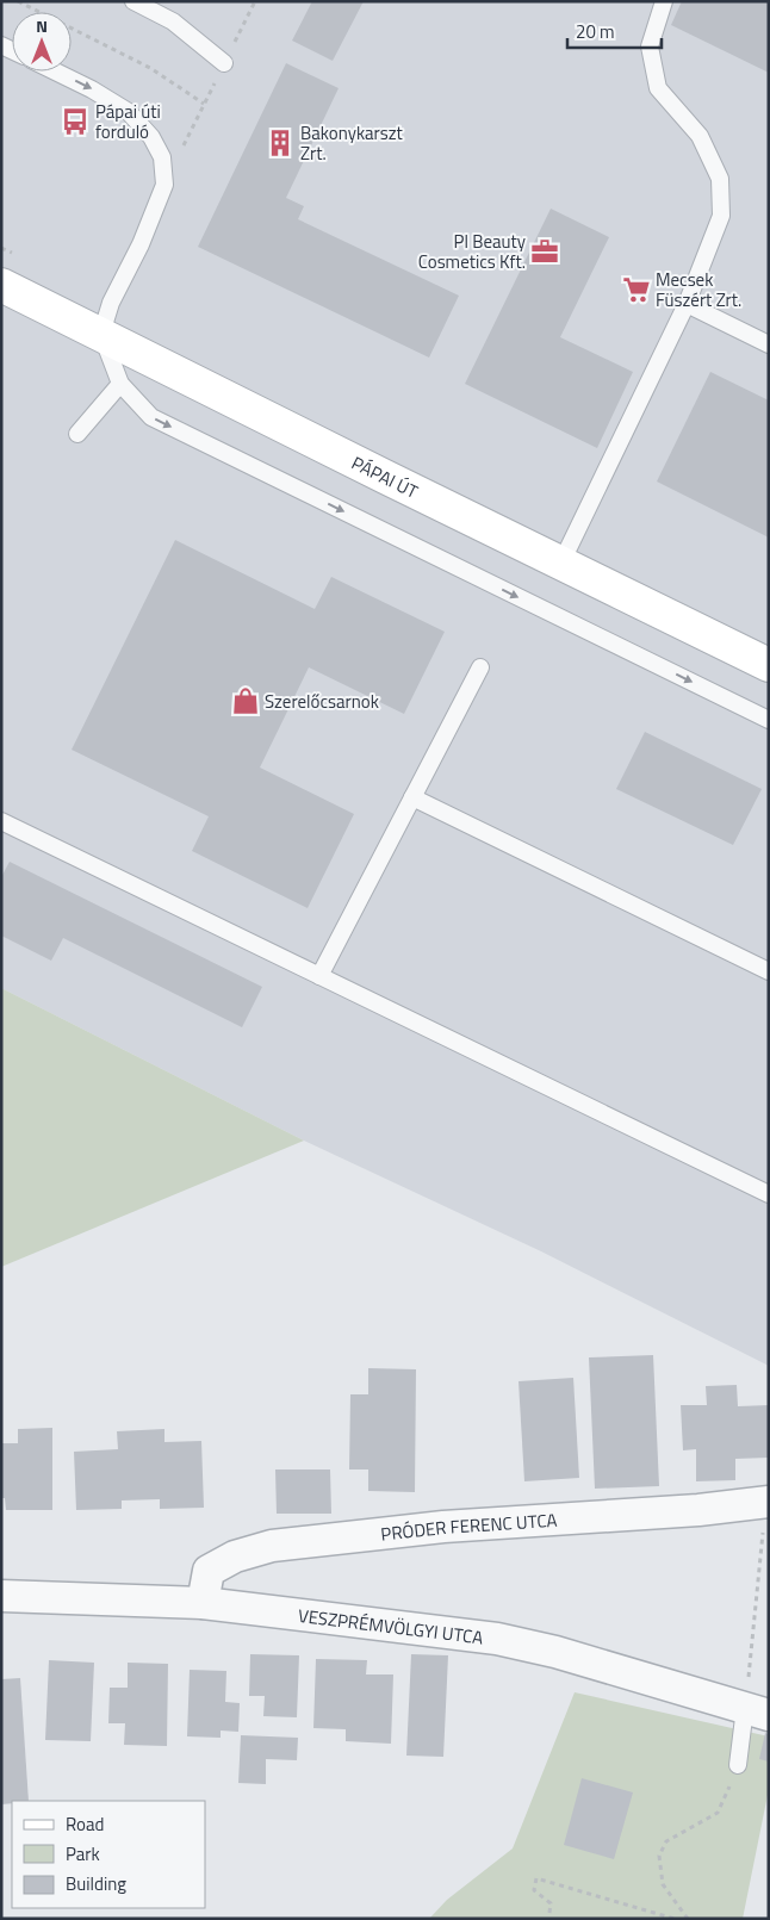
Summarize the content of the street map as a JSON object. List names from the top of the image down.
{
  "streets": {
    "main road": ["PÁPAI ÚT"],
    "street": ["PRÓDER FERENC UTCA", "VESZPRÉMVÖLGYI UTCA"]
  },
  "crossings": [
    ["PRÓDER FERENC UTCA", "VESZPRÉMVÖLGYI UTCA"]
  ],
  "places": {
    "bus stop": ["Pápai úti forduló"],
    "building": ["Bakonykarszt Zrt."],
    "office": ["Pl Beauty Cosmetics Kft."],
    "supermarket": ["Mecsek Füszért Zrt."],
    "shop": ["Szerelőcsarnok"]
  },
  "legend": ["Road", "Park", "Building"],
  "scale_bar": "20 m",
  "north": "top"
}
